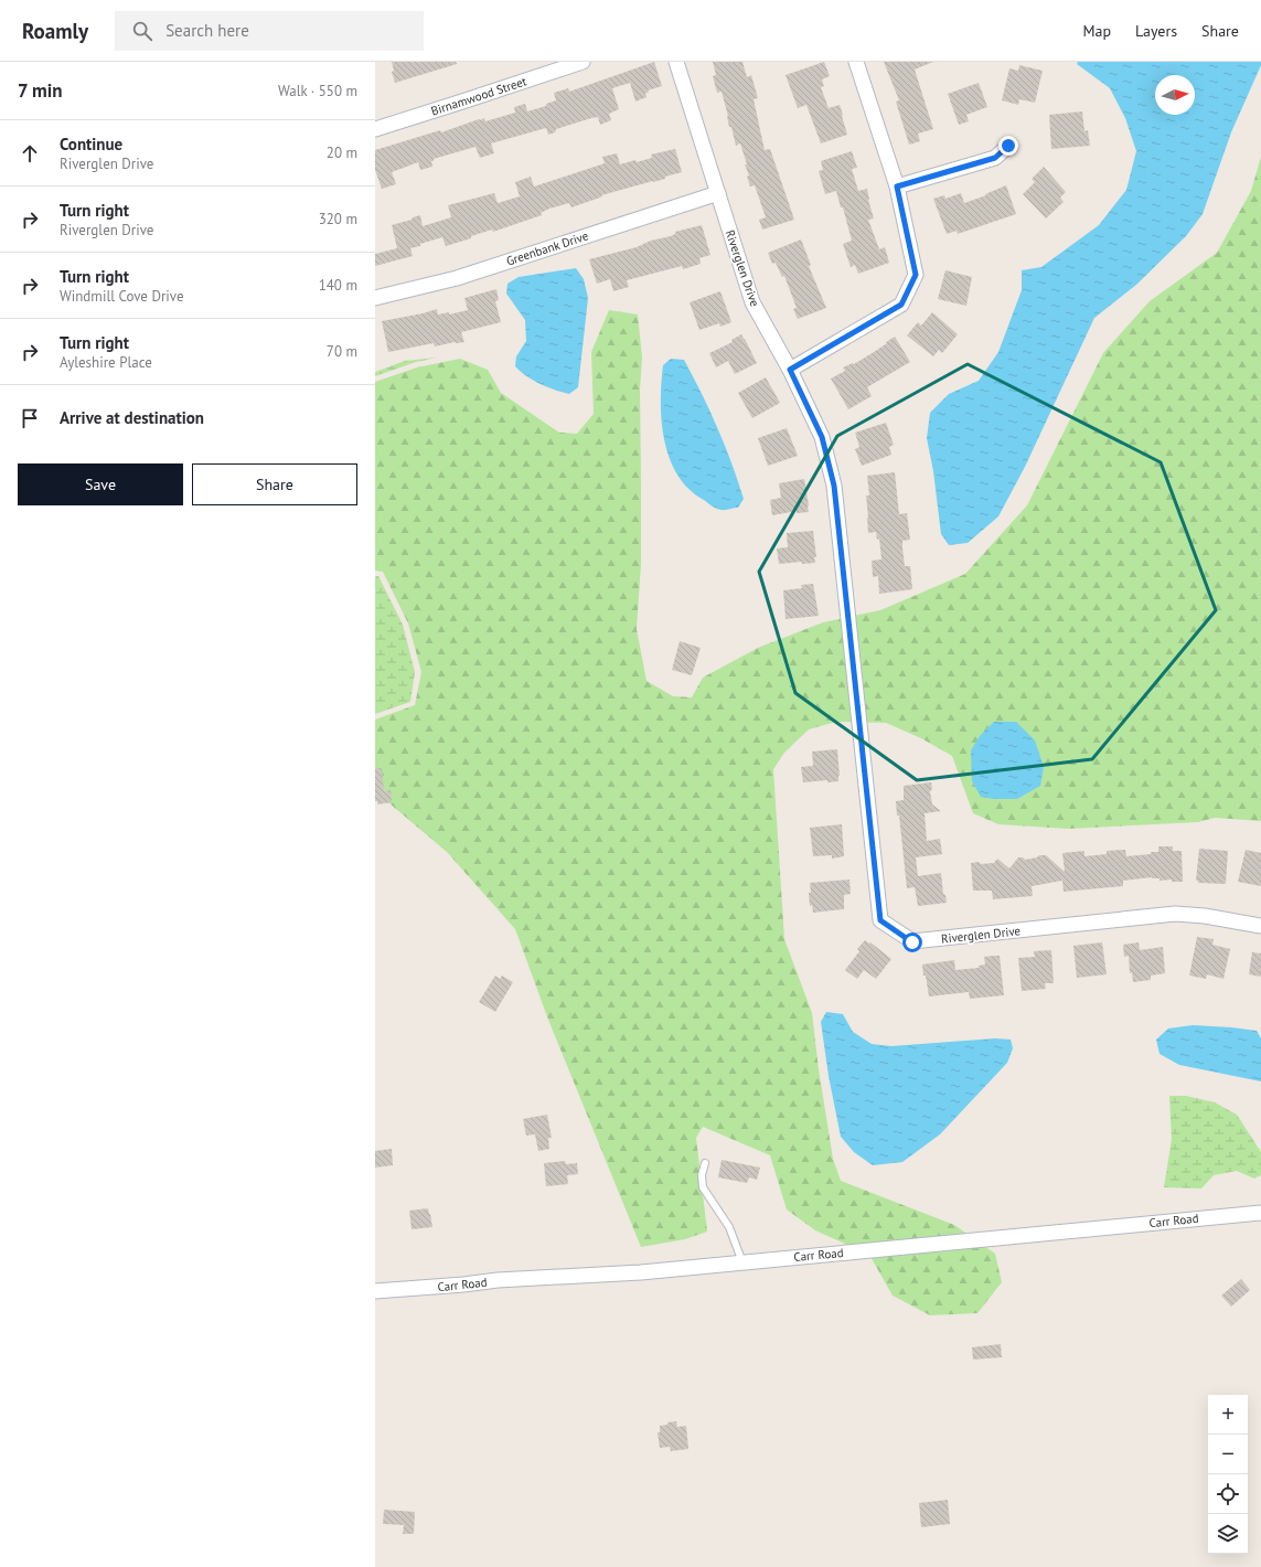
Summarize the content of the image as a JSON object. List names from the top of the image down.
{
  "streets": {
    "street": [
      "Birnamwood Street",
      "Greenbank Drive",
      "Riverglen Drive",
      "Carr Road"
    ]
  },
  "crossings": [
    ["Greenbank Drive", "Riverglen Drive"]
  ],
  "north": "right",
  "page": {
    "header": "Roamly",
    "search": "Search here",
    "nav": ["Map", "Layers", "Share"],
    "heading": ["7 min", "Walk · 550 m"],
    "list": [
      ["Continue", "Riverglen Drive", "20 m"],
      ["Turn right", "Riverglen Drive", "320 m"],
      ["Turn right", "Windmill Cove Drive", "140 m"],
      ["Turn right", "Ayleshire Place", "70 m"],
      "Arrive at destination"
    ],
    "buttons": ["Save", "Share"],
    "map_buttons": ["+", "−"]
  }
}
